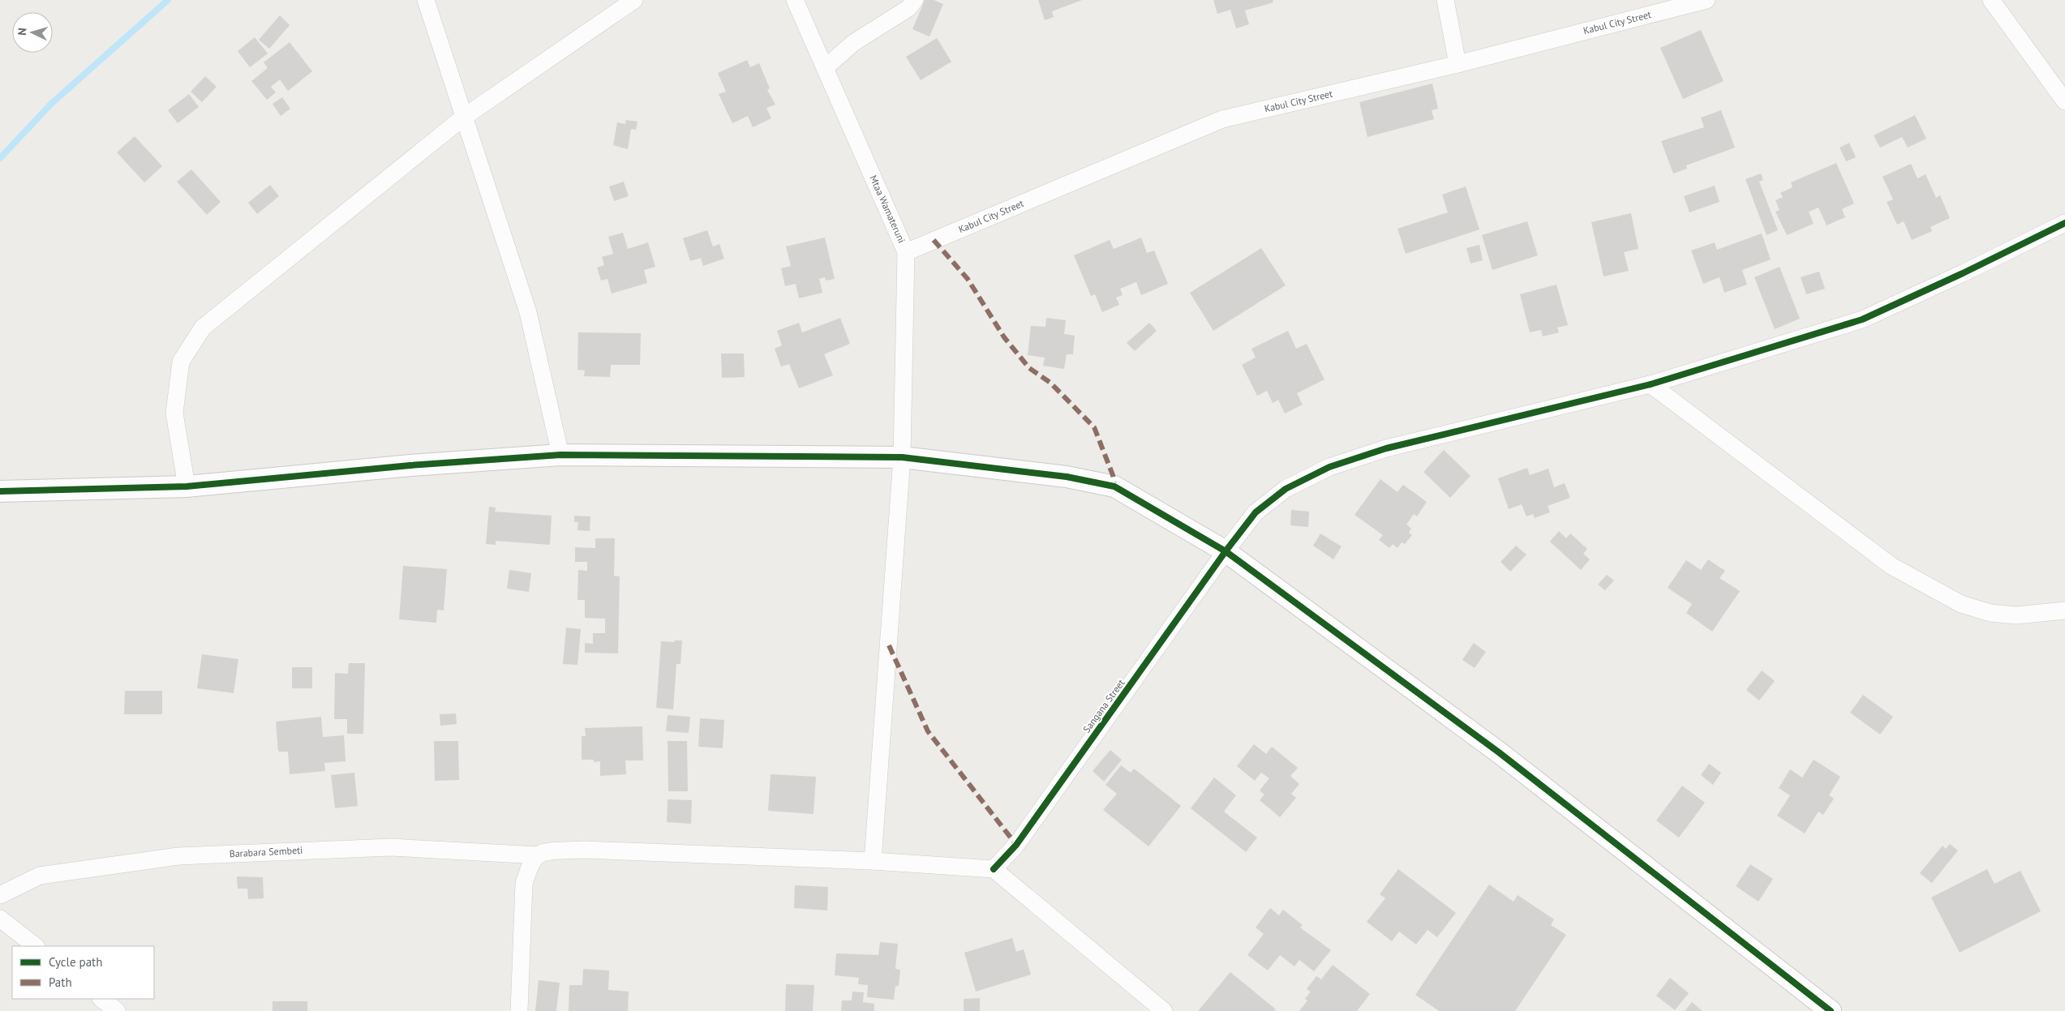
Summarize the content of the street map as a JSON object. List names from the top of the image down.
{
  "streets": {
    "street": [
      "Kabul City Street",
      "Mtaa Wamateruni",
      "Sangana Street",
      "Barabara Sembeti"
    ]
  },
  "crossings": [
    ["Kabul City Street", "Mtaa Wamateruni"],
    ["Mtaa Wamateruni", "Barabara Sembeti"],
    ["Sangana Street", "Barabara Sembeti"]
  ],
  "legend": ["Cycle path", "Path"],
  "north": "left"
}
